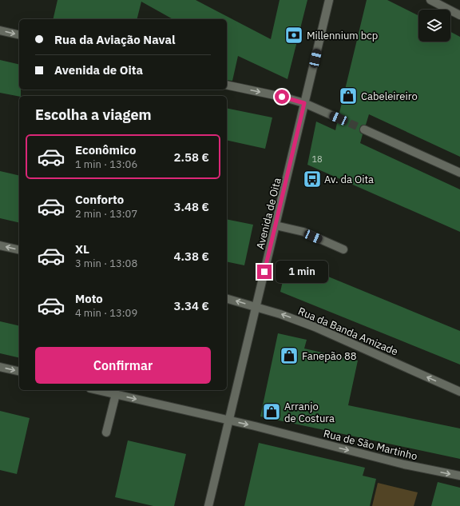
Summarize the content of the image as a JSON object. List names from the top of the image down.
{
  "streets": {
    "street": ["Avenida de Oita", "Rua da Banda Amizade", "Rua de São Martinho"]
  },
  "crossings": [
    ["Avenida de Oita", "Rua da Banda Amizade"],
    ["Avenida de Oita", "Rua de São Martinho"]
  ],
  "one_way": ["Rua da Banda Amizade", "Rua de São Martinho"],
  "places": {
    "bank": ["Millennium bcp"],
    "shop": ["Cabeleireiro", "Fanepão 88", "Arranjo de Costura"],
    "bus stop": ["Av. da Oita"]
  },
  "house_numbers": ["18"],
  "page": {
    "banner": ["Rua da Aviação Naval", "Avenida de Oita"],
    "heading": "Escolha a viagem",
    "list": [
      {
        "name": "Econômico",
        "note": "1 min · 13:06",
        "value": "2.58 €"
      },
      {
        "name": "Conforto",
        "note": "2 min · 13:07",
        "value": "3.48 €"
      },
      {
        "name": "XL",
        "note": "3 min · 13:08",
        "value": "4.38 €"
      },
      {
        "name": "Moto",
        "note": "4 min · 13:09",
        "value": "3.34 €"
      }
    ],
    "bubble": "1 min",
    "buttons": "Confirmar"
  }
}
